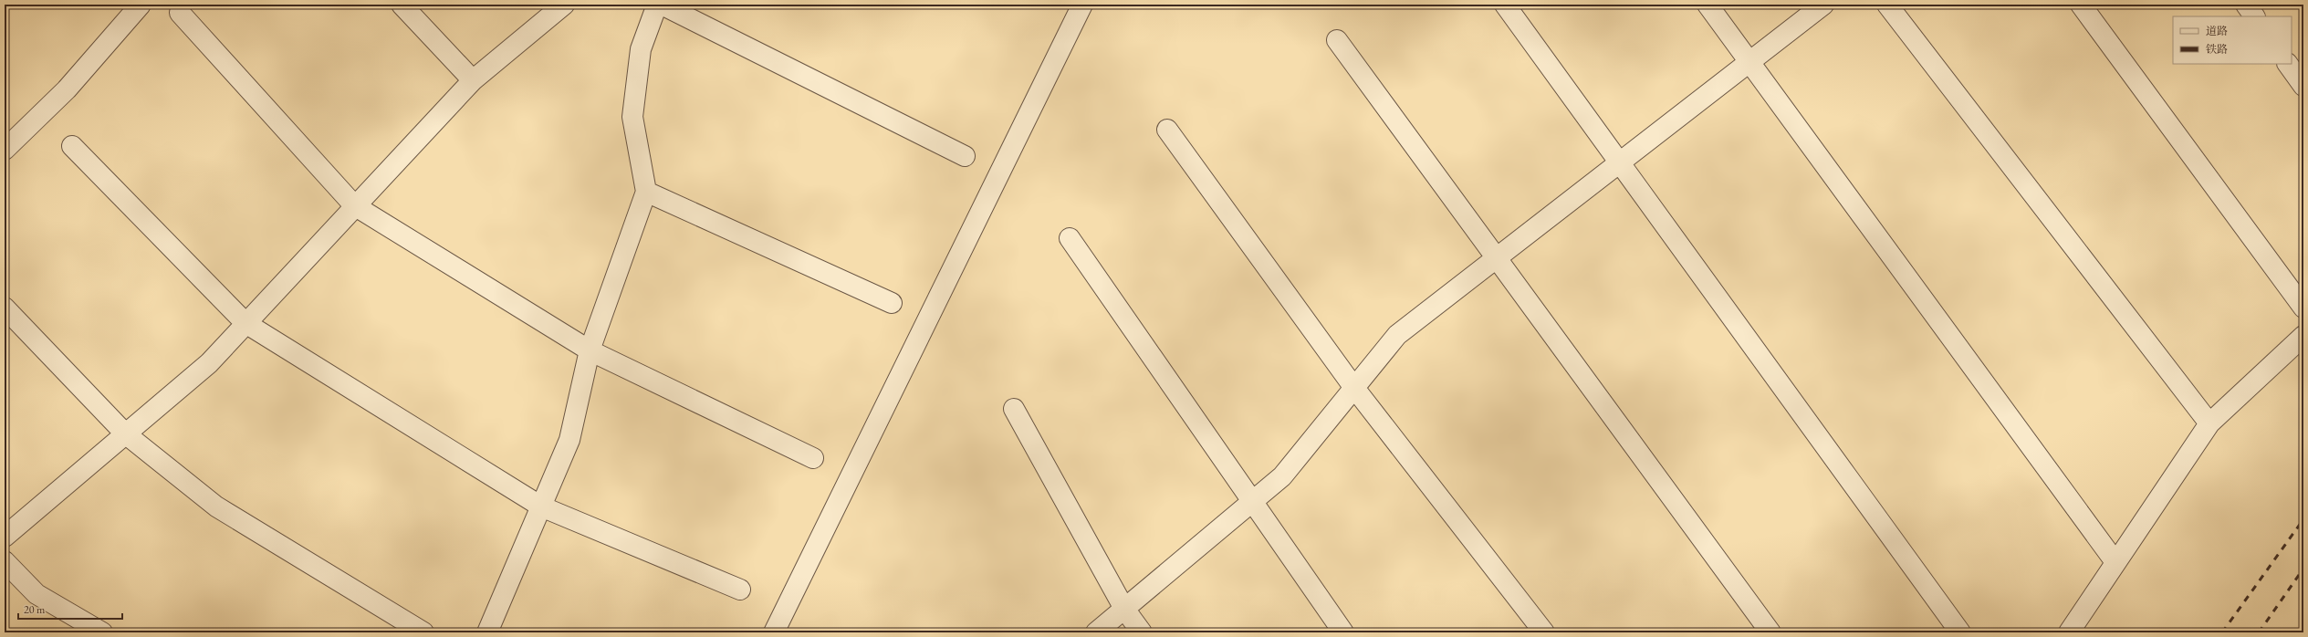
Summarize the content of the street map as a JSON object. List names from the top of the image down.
{
  "legend": ["道路", "铁路"],
  "scale_bar": "20 m"
}
